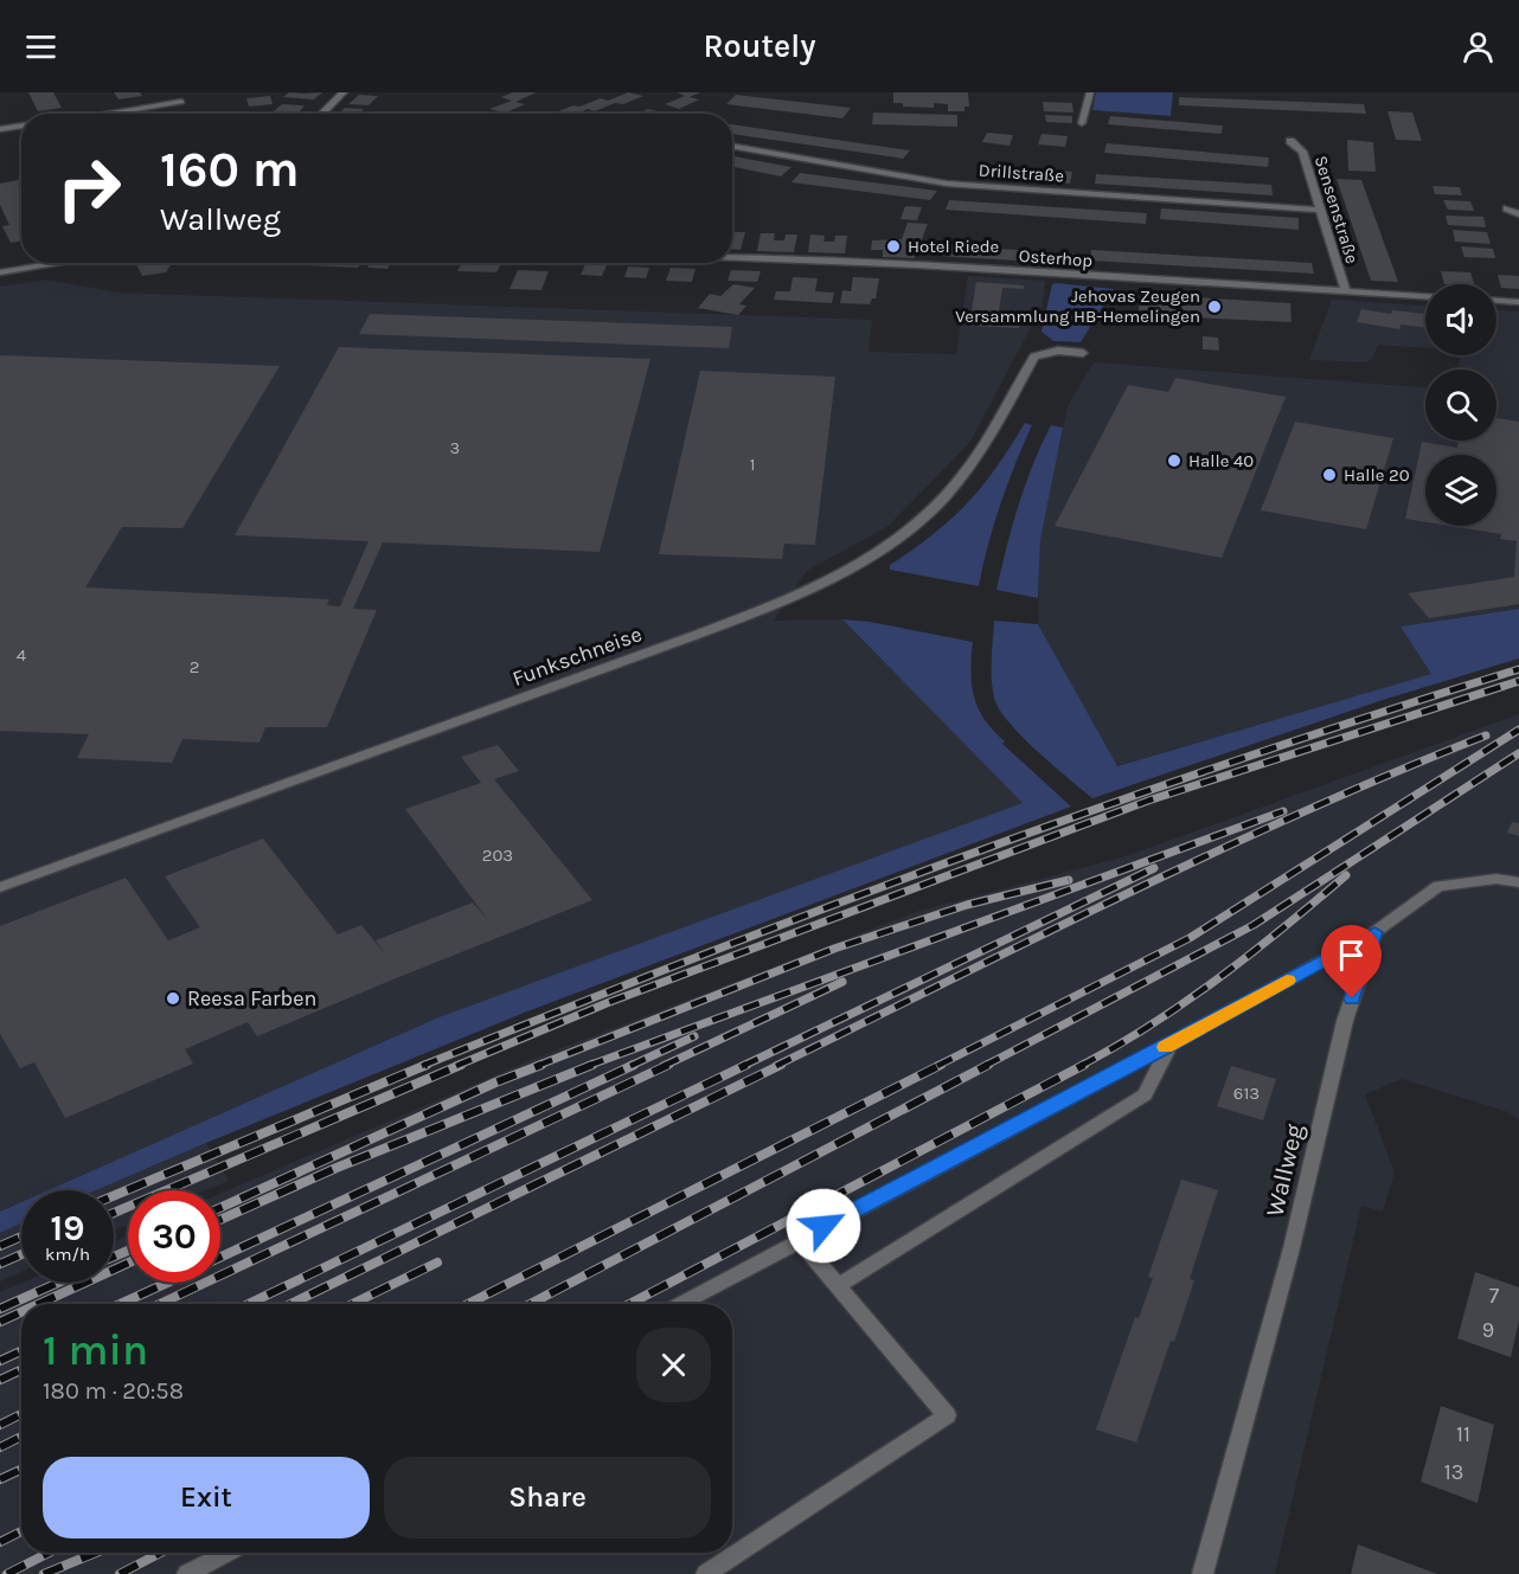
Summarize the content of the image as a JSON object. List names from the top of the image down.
{
  "streets": {
    "street": [
      "Drillstraße",
      "Sensenstraße",
      "Osterhop",
      "Funkschneise",
      "Wallweg"
    ]
  },
  "crossings": [
    ["Drillstraße", "Sensenstraße"],
    ["Sensenstraße", "Osterhop"]
  ],
  "places": [
    "Hotel Riede",
    "Jehovas Zeugen Versammlung HB-Hemelingen",
    "Halle 40",
    "Halle 20",
    "Reesa Farben"
  ],
  "house_numbers": [
    "3",
    "1",
    "4",
    "2",
    "203",
    "613",
    "7",
    "9",
    "11",
    "13"
  ],
  "page": {
    "header": "Routely",
    "turn": ["160 m", "Wallweg"],
    "speed": "19 km/h",
    "limit": "30",
    "heading": ["1 min", "180 m · 20:58"],
    "buttons": ["Exit", "Share"]
  }
}
